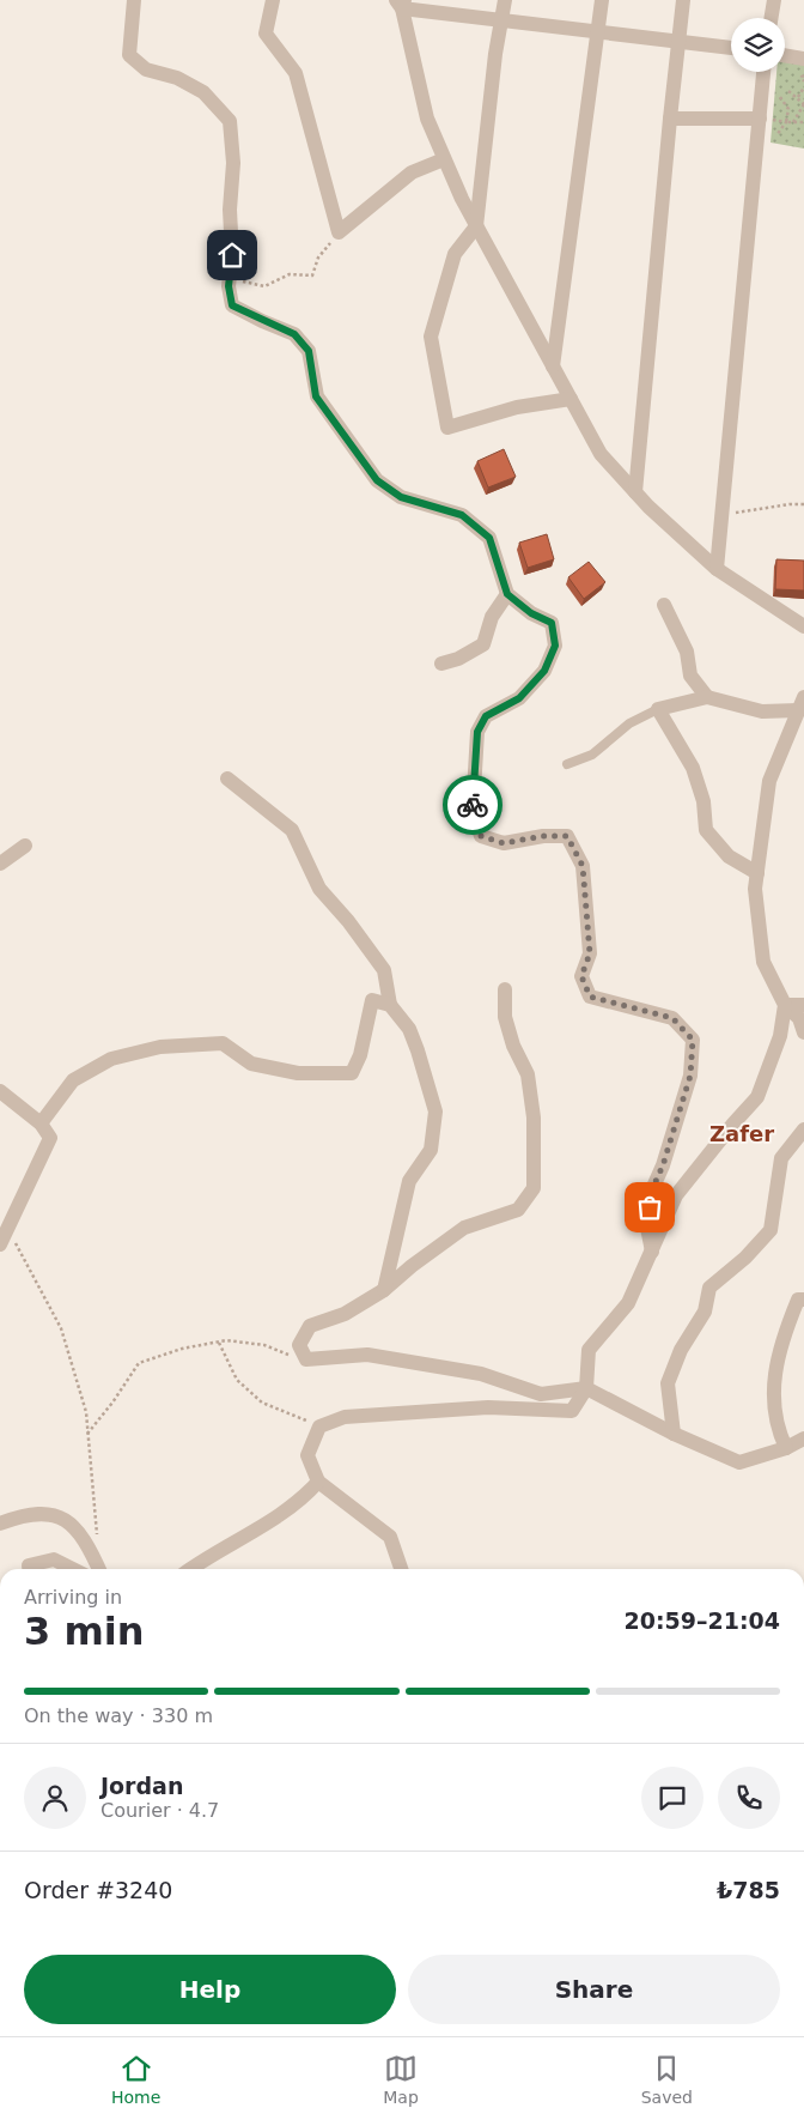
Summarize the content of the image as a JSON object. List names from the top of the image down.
{
  "districts": ["Zafer"],
  "page": {
    "heading": ["3 min", "Arriving in", "20:59–21:04"],
    "panel": [
      "Jordan",
      "Courier · 4.7",
      "Order #3240",
      "₺785"
    ],
    "bar": "On the way · 330 m",
    "buttons": ["Help", "Share"],
    "tabs": ["Home", "Map", "Saved"]
  }
}
